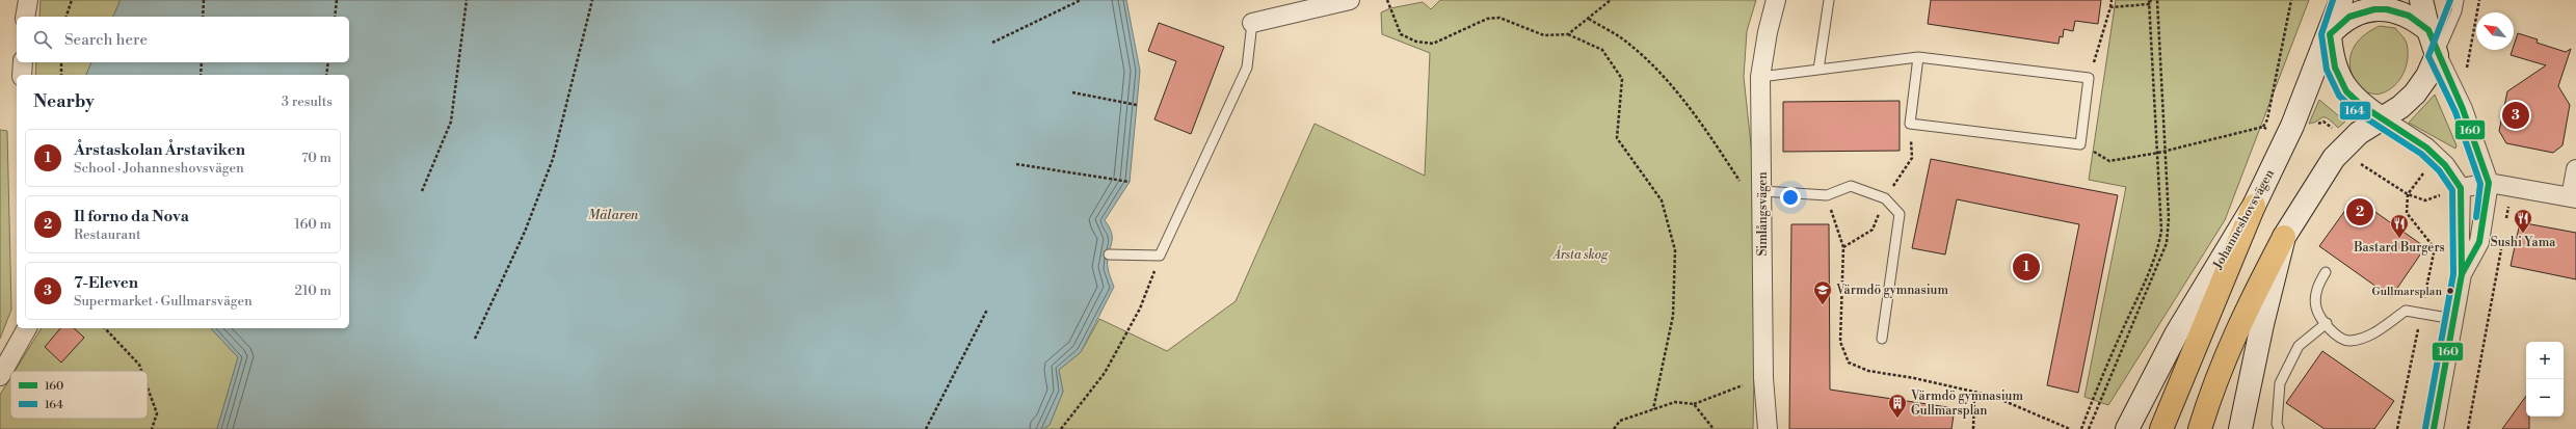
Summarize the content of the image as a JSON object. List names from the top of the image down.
{
  "streets": {
    "main road": ["Johanneshovsvägen"],
    "street": ["Simlångsvägen"]
  },
  "water": ["Mälaren"],
  "parks": ["Årsta skog"],
  "places": {
    "restaurant": ["Sushi Yama", "Bastard Burgers"],
    "other": ["Gullmarsplan"],
    "school or university": ["Värmdö gymnasium"],
    "building": ["Värmdö gymnasium Gullmarsplan"]
  },
  "lines": ["transit line 164", "transit line 160"],
  "legend": ["160", "164"],
  "north": "top left",
  "page": {
    "search": "Search here",
    "heading": ["Nearby", "3 results"],
    "pins": ["3", "2", "1"],
    "list": [
      {
        "mark": "1",
        "name": "Årstaskolan Årstaviken",
        "note": "School · Johanneshovsvägen",
        "value": "70 m"
      },
      {
        "mark": "2",
        "name": "Il forno da Nova",
        "note": "Restaurant",
        "value": "160 m"
      },
      {
        "mark": "3",
        "name": "7-Eleven",
        "note": "Supermarket · Gullmarsvägen",
        "value": "210 m"
      }
    ],
    "map_buttons": ["+", "−"]
  }
}
